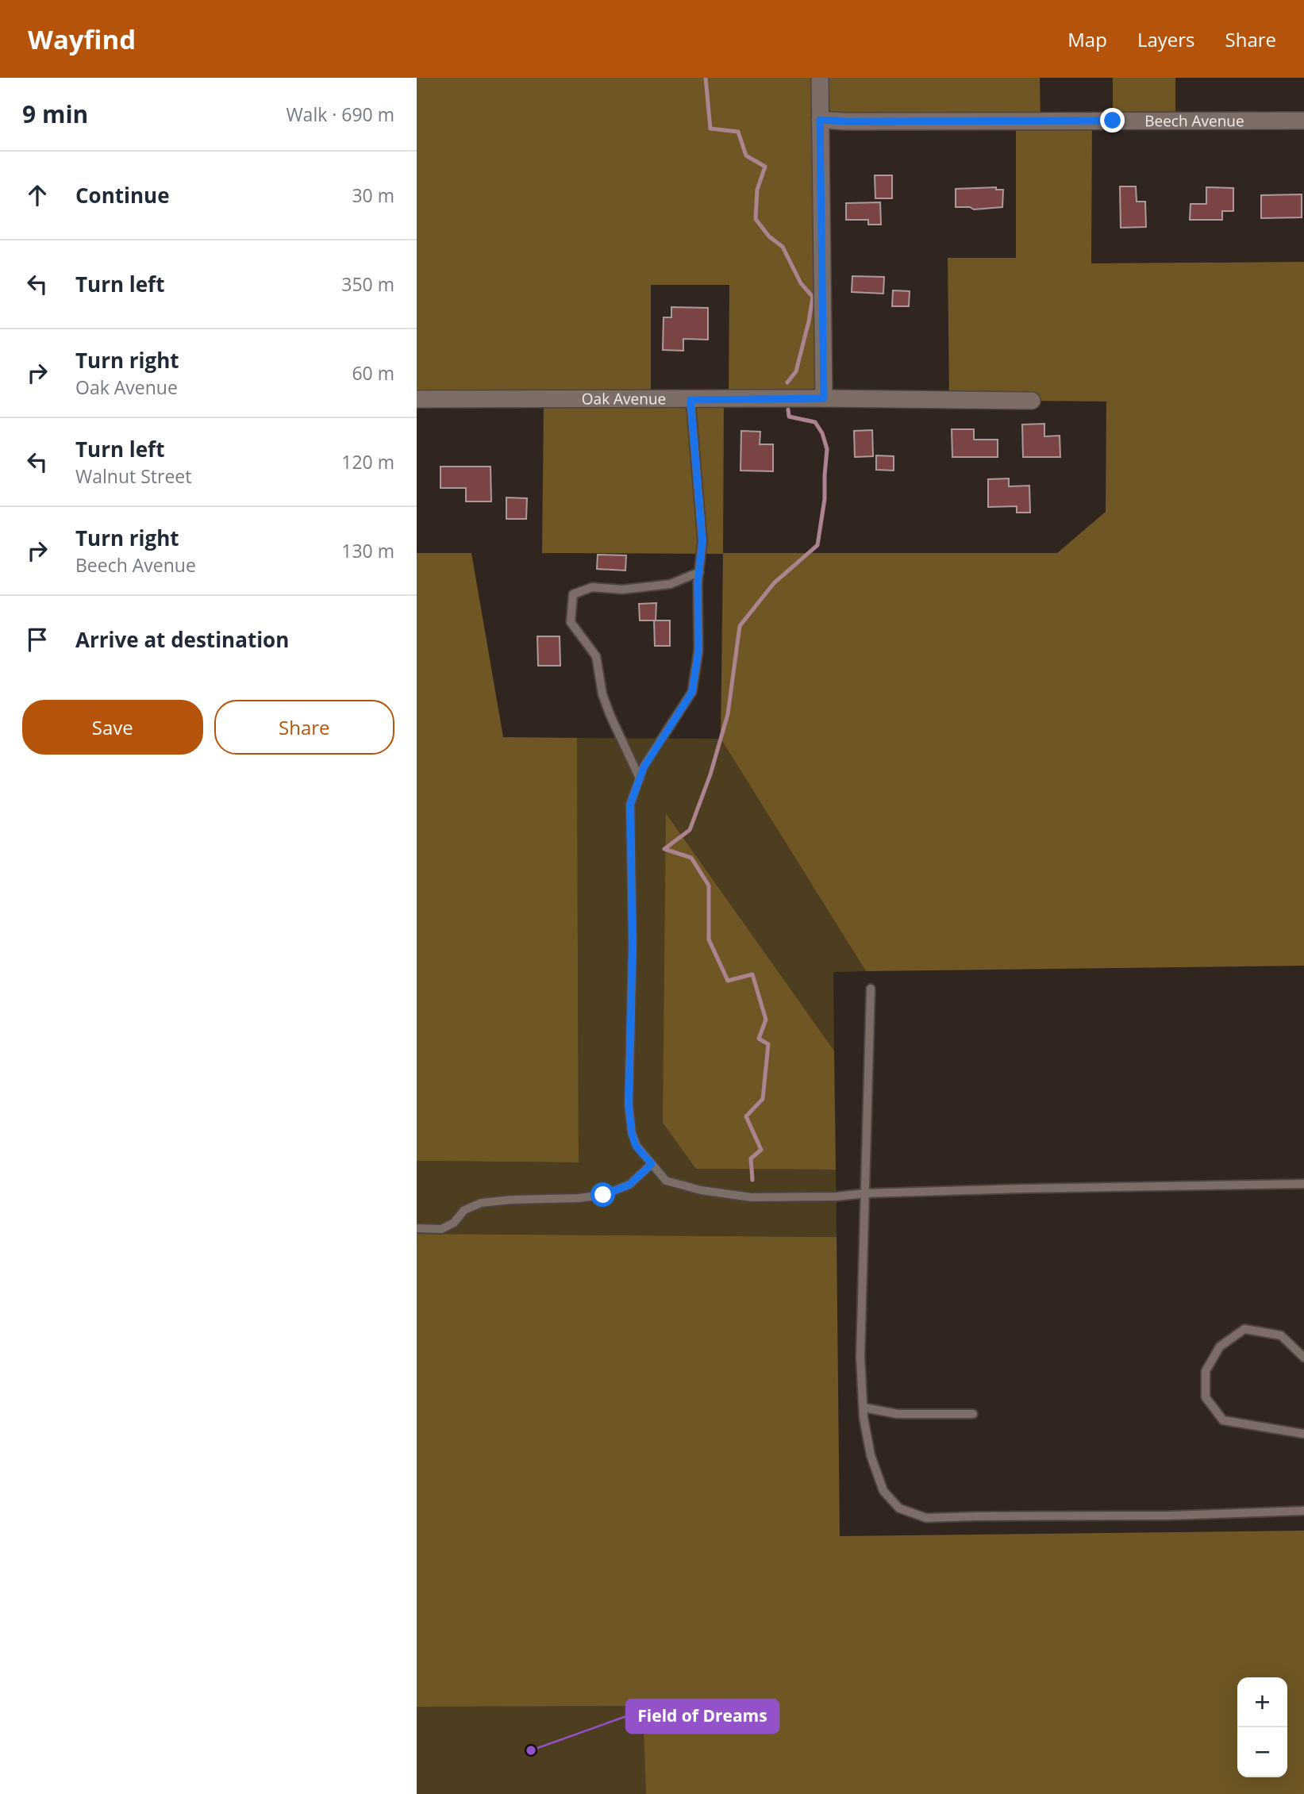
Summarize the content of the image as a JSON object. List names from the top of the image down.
{
  "streets": {
    "street": ["Beech Avenue", "Oak Avenue"]
  },
  "places": ["Field of Dreams"],
  "page": {
    "header": "Wayfind",
    "nav": ["Map", "Layers", "Share"],
    "heading": ["9 min", "Walk · 690 m"],
    "list": [
      ["Continue", "30 m"],
      ["Turn left", "350 m"],
      ["Turn right", "Oak Avenue", "60 m"],
      ["Turn left", "Walnut Street", "120 m"],
      ["Turn right", "Beech Avenue", "130 m"],
      "Arrive at destination"
    ],
    "buttons": ["Save", "Share"],
    "map_buttons": ["+", "−"]
  }
}
